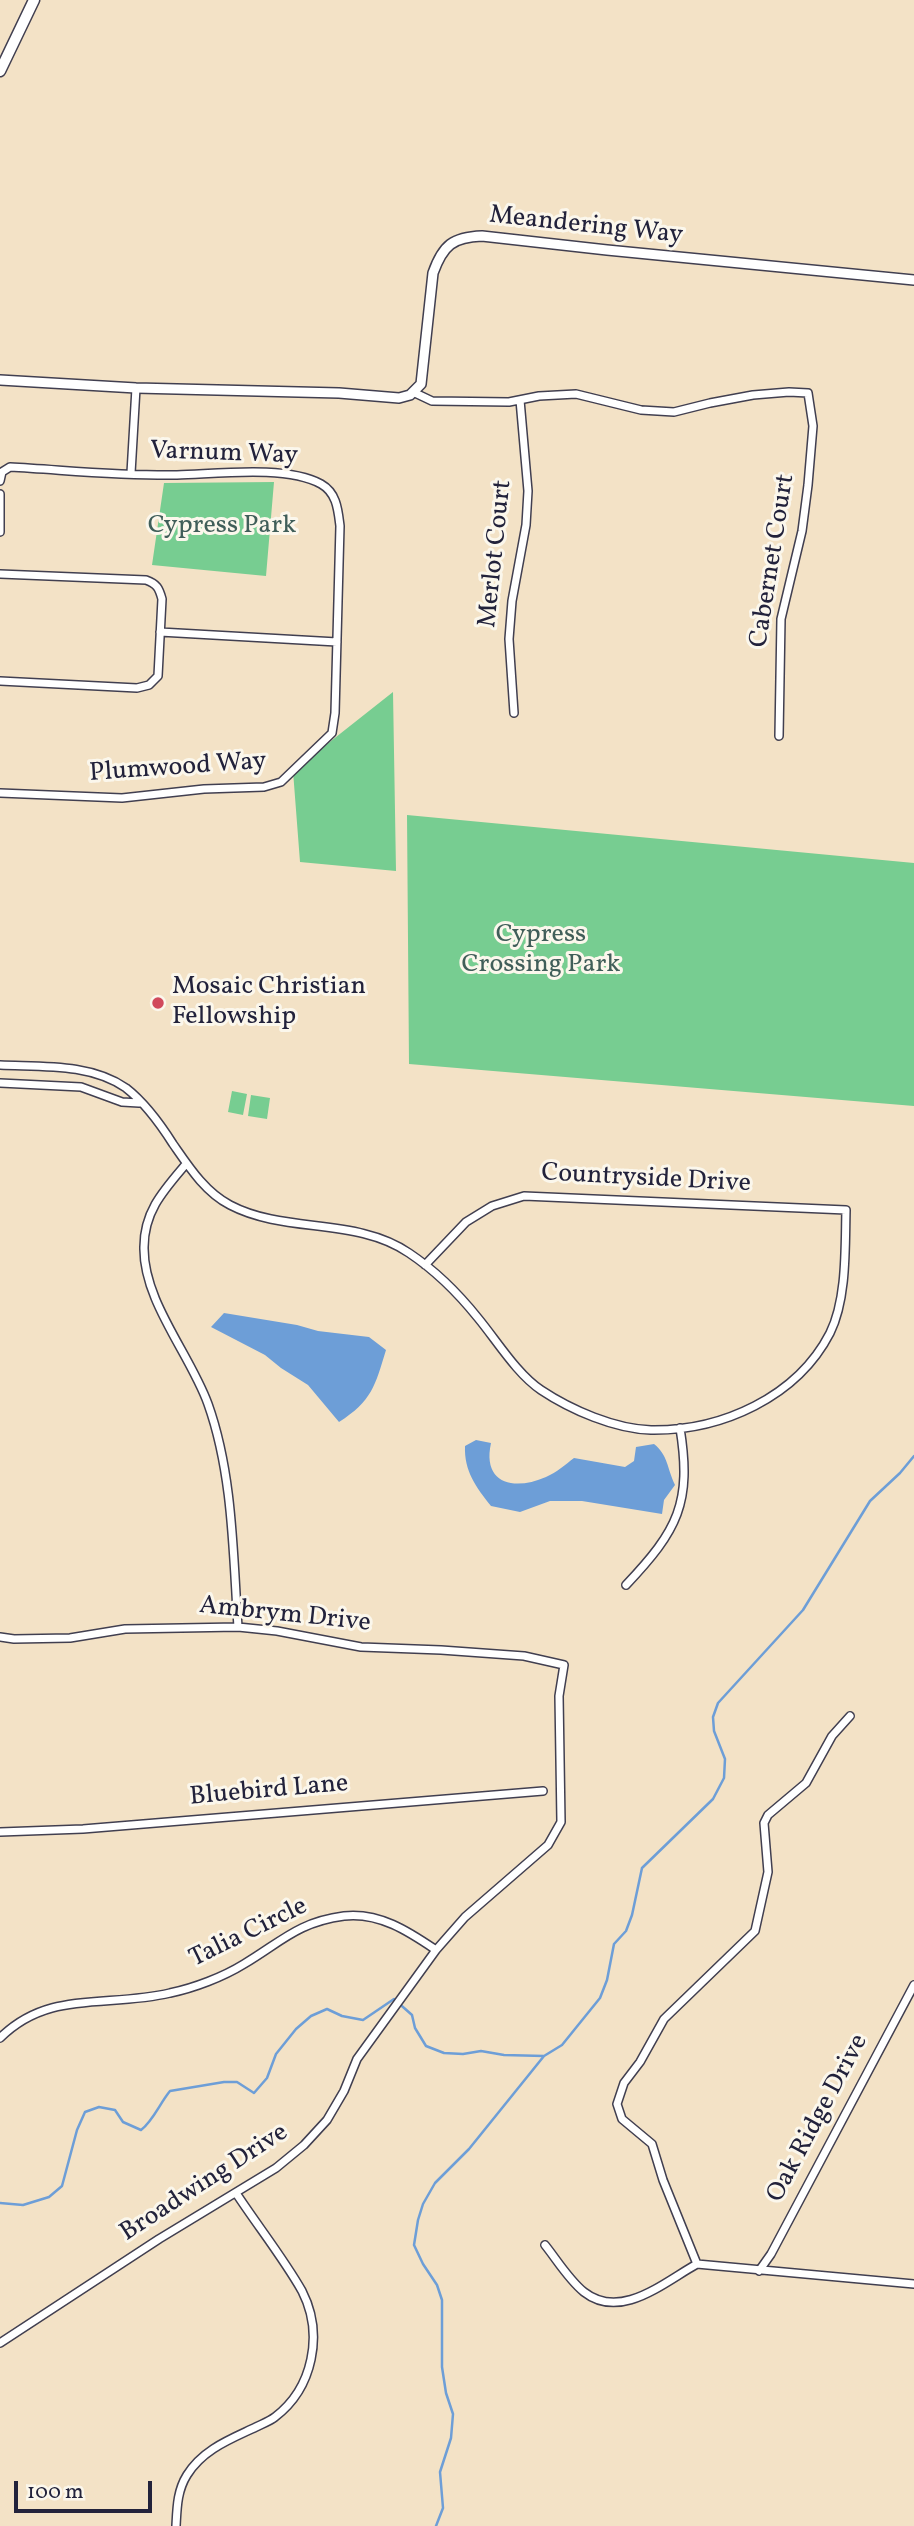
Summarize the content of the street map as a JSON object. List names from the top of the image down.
{
  "streets": {
    "street": [
      "Meandering Way",
      "Varnum Way",
      "Merlot Court",
      "Cabernet Court",
      "Plumwood Way",
      "Countryside Drive",
      "Ambrym Drive",
      "Bluebird Lane",
      "Talia Circle",
      "Oak Ridge Drive",
      "Broadwing Drive"
    ]
  },
  "crossings": [
    ["Varnum Way", "Plumwood Way"],
    ["Merlot Court", "Cabernet Court"],
    ["Ambrym Drive", "Broadwing Drive"],
    ["Talia Circle", "Broadwing Drive"]
  ],
  "parks": ["Cypress Park", "Cypress Crossing Park"],
  "places": ["Mosaic Christian Fellowship"],
  "scale_bar": "100 m"
}
